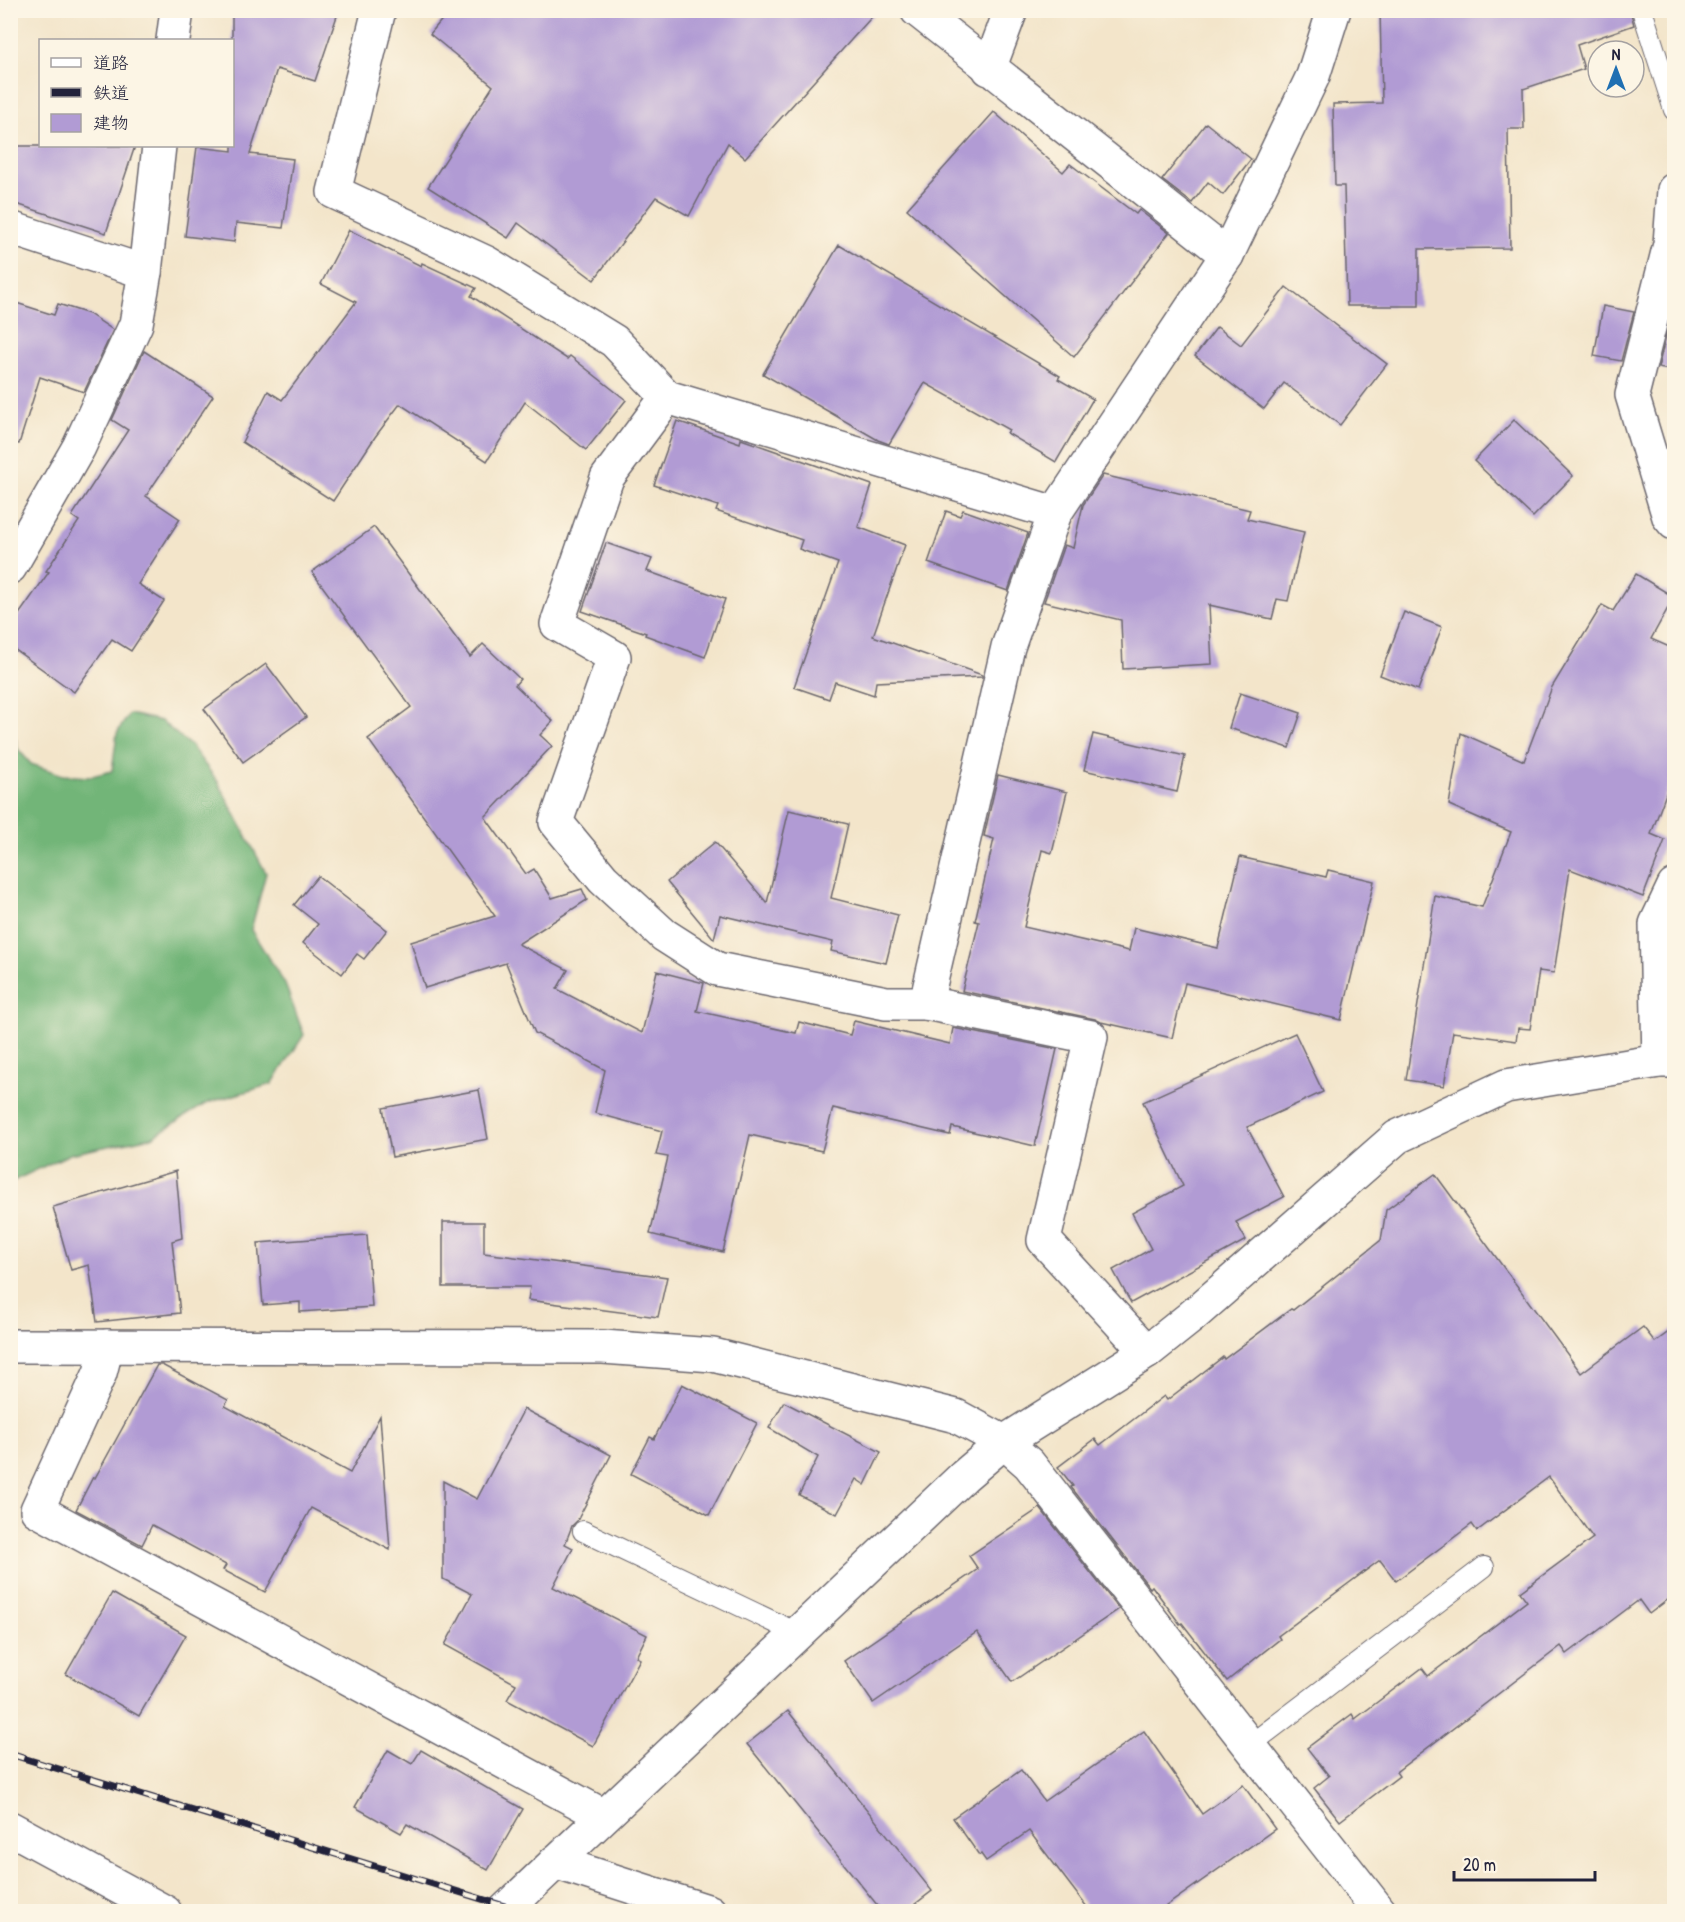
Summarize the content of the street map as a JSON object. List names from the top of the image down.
{
  "legend": ["道路", "鉄道", "建物"],
  "scale_bar": "20 m",
  "north": "top"
}
